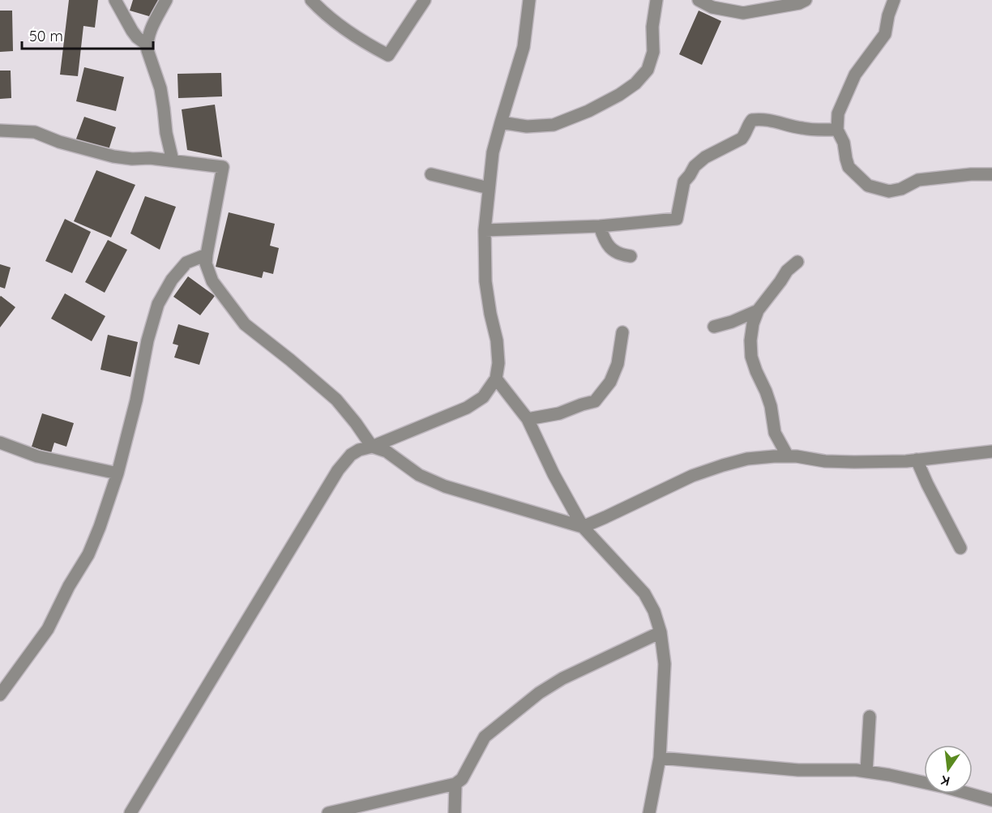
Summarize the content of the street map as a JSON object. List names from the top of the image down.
{
  "scale_bar": "50 m",
  "north": "bottom"
}
